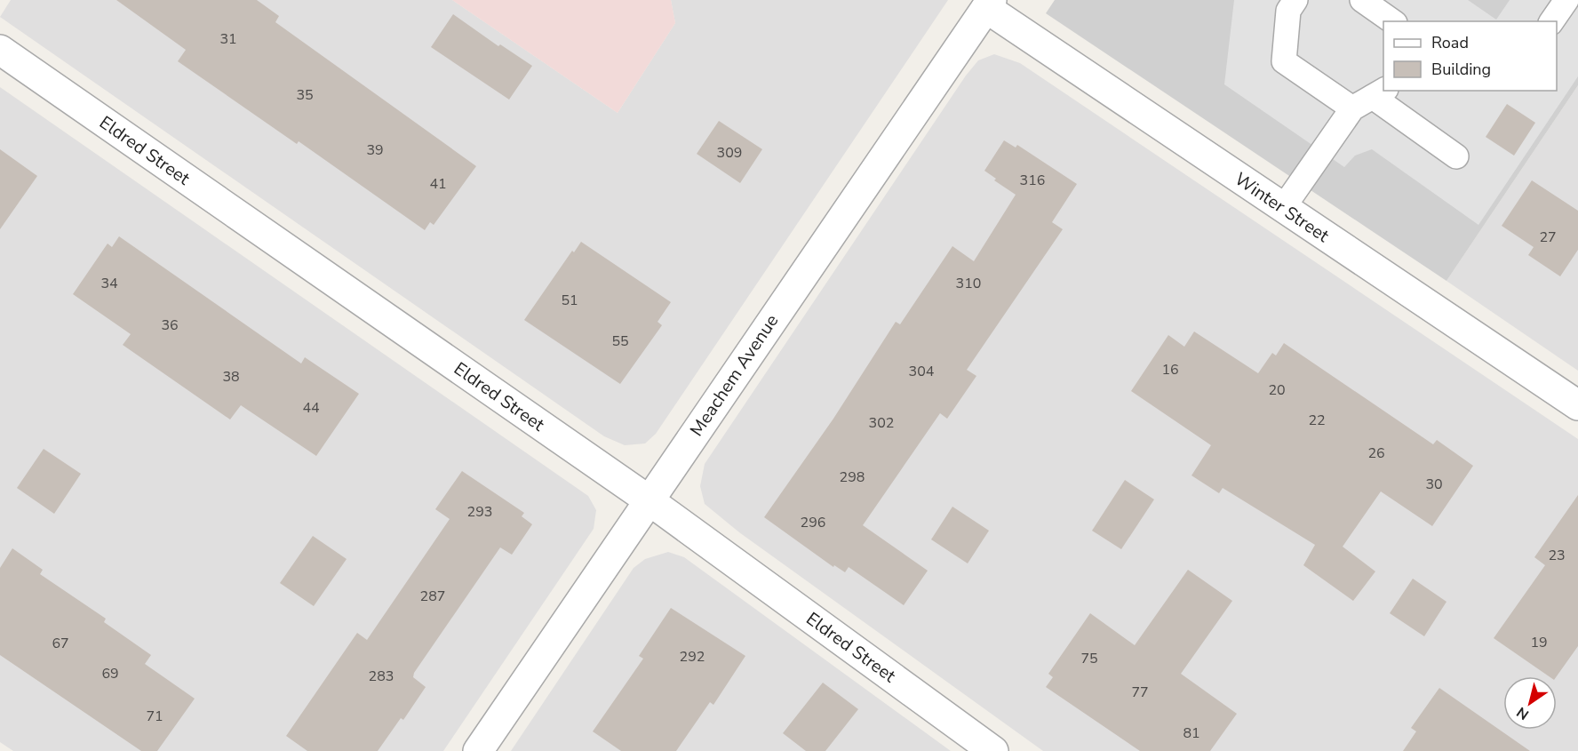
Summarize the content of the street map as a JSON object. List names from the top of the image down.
{
  "streets": {
    "street": ["Eldred Street", "Winter Street", "Meachem Avenue"]
  },
  "crossings": [
    ["Eldred Street", "Meachem Avenue"],
    ["Winter Street", "Meachem Avenue"]
  ],
  "house_numbers": [
    "31",
    "35",
    "39",
    "309",
    "316",
    "41",
    "27",
    "34",
    "310",
    "51",
    "36",
    "55",
    "16",
    "304",
    "38",
    "20",
    "44",
    "22",
    "302",
    "26",
    "298",
    "30",
    "293",
    "296",
    "23",
    "287",
    "19",
    "67",
    "292",
    "75",
    "69",
    "283",
    "77",
    "71",
    "81"
  ],
  "legend": ["Road", "Building"],
  "north": "bottom left"
}
